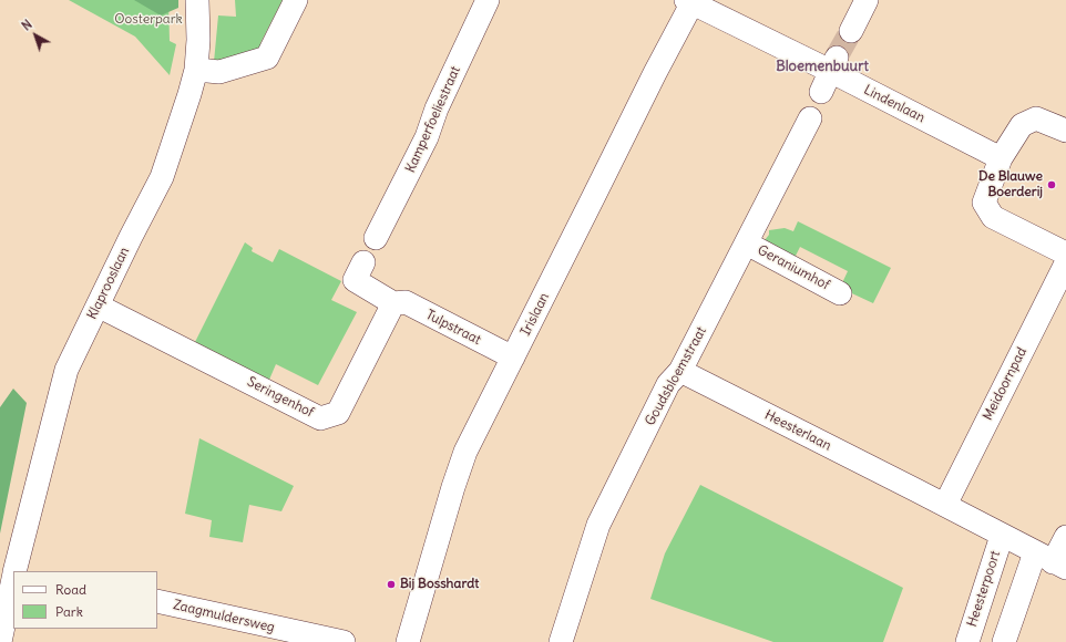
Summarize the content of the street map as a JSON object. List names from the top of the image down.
{
  "streets": {
    "street": [
      "Lindenlaan",
      "Kamperfoeliestraat",
      "Geraniumhof",
      "Klaprooslaan",
      "Irislaan",
      "Tulpstraat",
      "Goudsbloemstraat",
      "Meidoornpad",
      "Seringenhof",
      "Heesterlaan",
      "Heesterpoort",
      "Zaagmuldersweg"
    ]
  },
  "crossings": [
    ["Lindenlaan", "Irislaan"],
    ["Geraniumhof", "Goudsbloemstraat"],
    ["Klaprooslaan", "Seringenhof"],
    ["Irislaan", "Tulpstraat"],
    ["Tulpstraat", "Seringenhof"],
    ["Goudsbloemstraat", "Heesterlaan"],
    ["Meidoornpad", "Heesterpoort"],
    ["Heesterlaan", "Heesterpoort"]
  ],
  "districts": ["Bloemenbuurt"],
  "parks": ["Oosterpark"],
  "places": ["De Blauwe Boerderij", "Bij Bosshardt"],
  "legend": ["Road", "Park"],
  "north": "top left"
}
